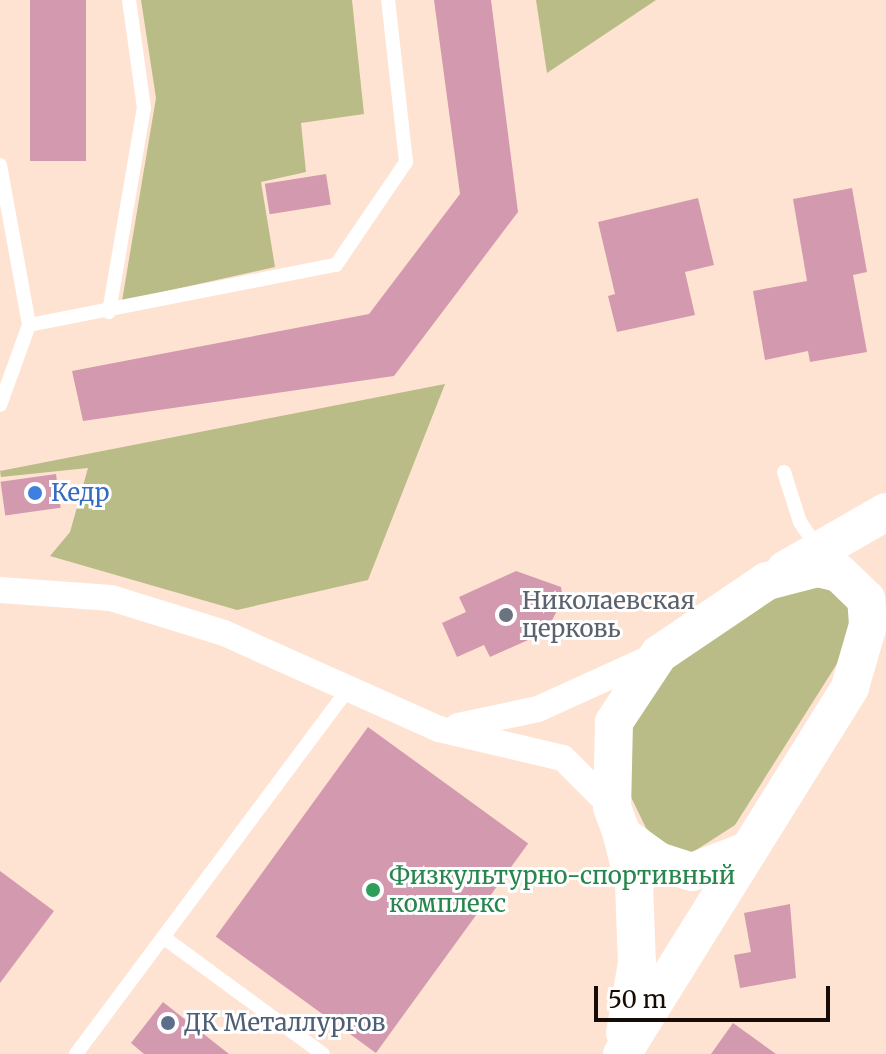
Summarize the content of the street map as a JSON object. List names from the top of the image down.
{
  "places": [
    "Кедр",
    "Николаевская церковь",
    "Физкультурно-спортивный комплекс",
    "ДК Металлургов"
  ],
  "scale_bar": "50 m"
}
